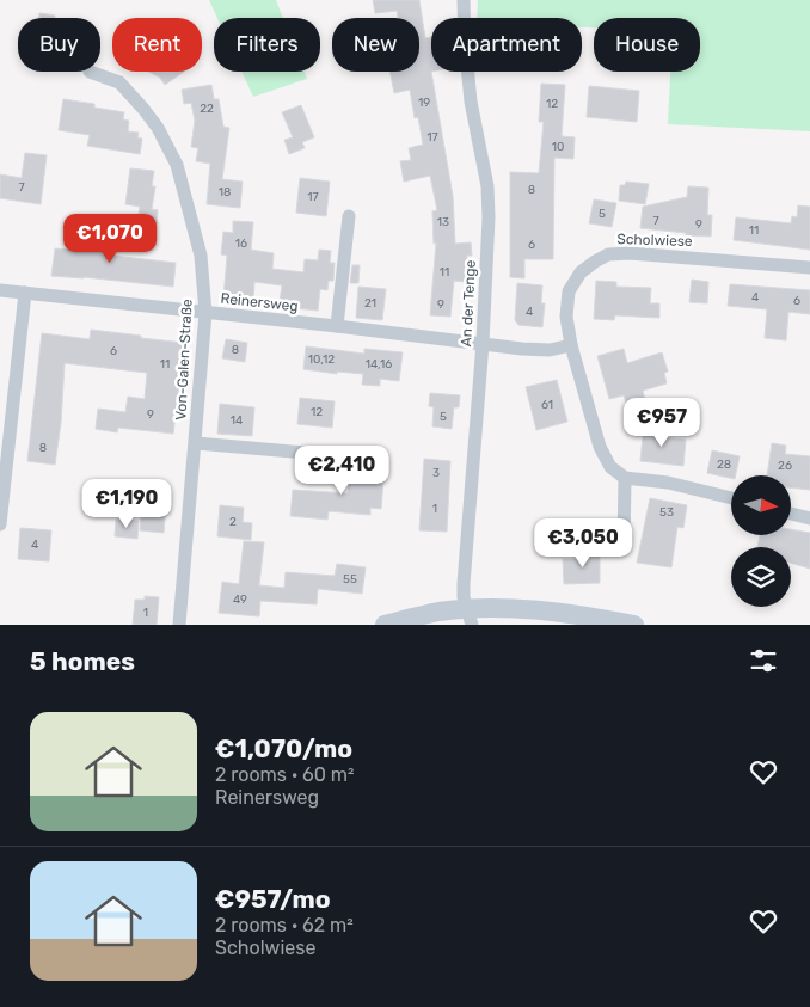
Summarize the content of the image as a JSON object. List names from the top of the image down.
{
  "streets": {
    "street": [
      "Scholwiese",
      "Reinersweg",
      "An der Tenge",
      "Von-Galen-Straße"
    ]
  },
  "crossings": [
    ["Reinersweg", "An der Tenge"],
    ["Reinersweg", "Von-Galen-Straße"]
  ],
  "house_numbers": [
    "19",
    "12",
    "22",
    "17",
    "10",
    "7",
    "8",
    "18",
    "17",
    "5",
    "7",
    "13",
    "9",
    "11",
    "16",
    "6",
    "11",
    "4",
    "6",
    "21",
    "9",
    "4",
    "8",
    "6",
    "10,12",
    "11",
    "14,16",
    "61",
    "12",
    "9",
    "5",
    "14",
    "8",
    "28",
    "26",
    "3",
    "1",
    "53",
    "2",
    "4",
    "55",
    "49",
    "1"
  ],
  "north": "right",
  "page": {
    "chip": [
      "Buy",
      "Rent",
      "Filters",
      "New",
      "Apartment",
      "House"
    ],
    "price": [
      "€1,070",
      "€957",
      "€2,410",
      "€1,190",
      "€3,050"
    ],
    "heading": "5 homes",
    "list": [
      {
        "name": "€1,070/mo",
        "note": "2 rooms · 60 m² · Reinersweg"
      },
      {
        "name": "€957/mo",
        "note": "2 rooms · 62 m² · Scholwiese"
      }
    ]
  }
}
